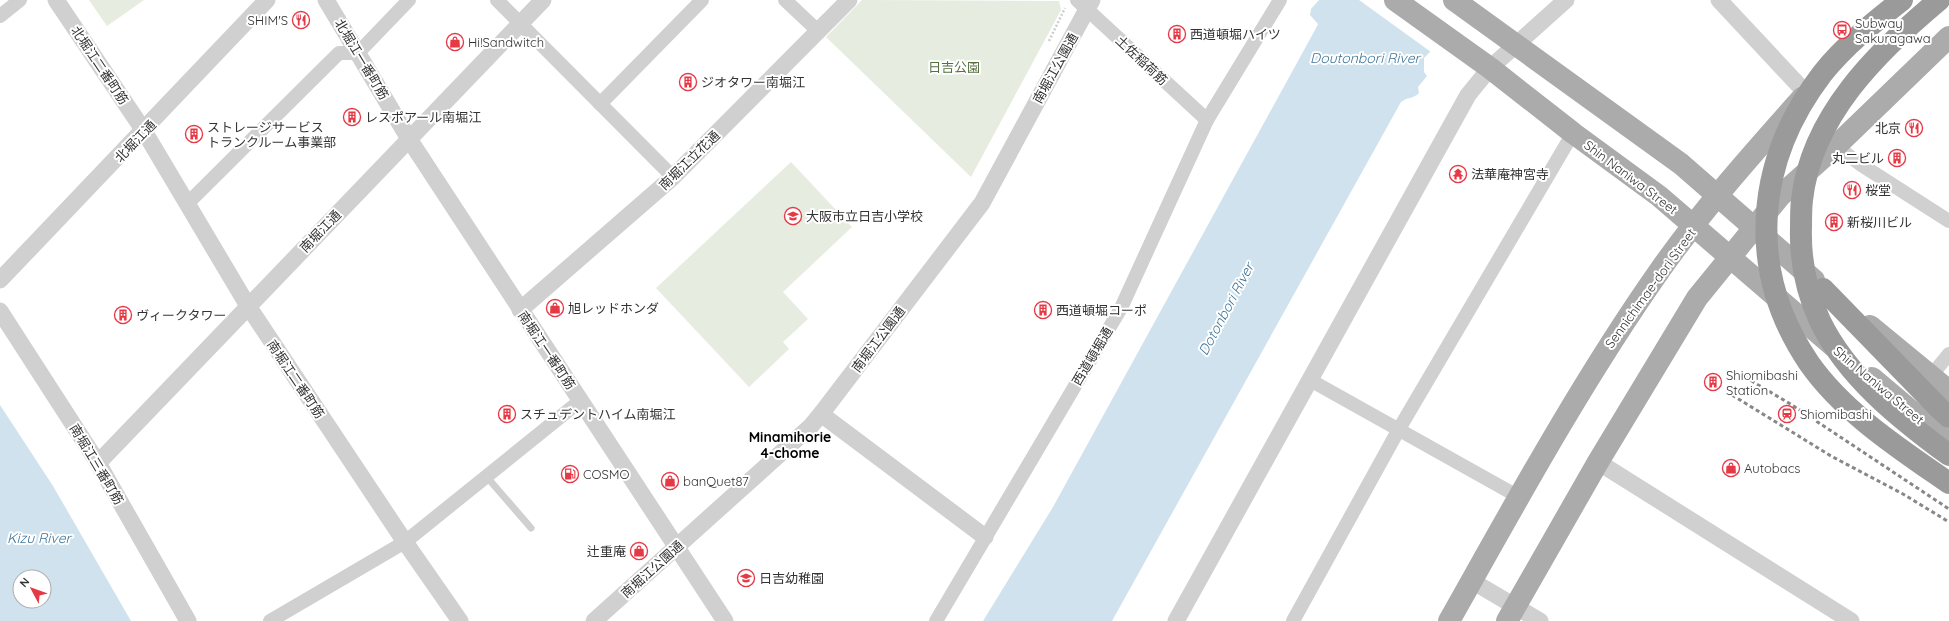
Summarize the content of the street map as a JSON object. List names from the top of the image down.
{
  "streets": {
    "main road": ["Shin Naniwa Street", "Sennichimae-dori Street"],
    "street": [
      "北堀江一番町筋",
      "土佐稲荷筋",
      "北堀江二番町筋",
      "南堀江公園通",
      "北堀江通",
      "南堀江立花通",
      "南堀江通",
      "南堀江一番町筋",
      "西道頓堀通",
      "南堀江二番町筋",
      "南堀江三番町筋"
    ]
  },
  "crossings": [
    ["北堀江一番町筋", "南堀江通"],
    ["北堀江一番町筋", "南堀江一番町筋"],
    ["土佐稲荷筋", "南堀江公園通"],
    ["土佐稲荷筋", "西道頓堀通"],
    ["北堀江二番町筋", "北堀江通"],
    ["北堀江二番町筋", "南堀江二番町筋"],
    ["南堀江公園通", "南堀江一番町筋"],
    ["北堀江通", "南堀江二番町筋"],
    ["南堀江立花通", "南堀江一番町筋"],
    ["Shin Naniwa Street", "Sennichimae-dori Street"],
    ["南堀江通", "南堀江一番町筋"],
    ["南堀江通", "南堀江二番町筋"],
    ["南堀江通", "南堀江三番町筋"]
  ],
  "districts": ["Minamihorie 4-chome"],
  "water": ["Doutonbori River", "Dotonbori River", "Kizu River"],
  "parks": ["日吉公園"],
  "places": {
    "restaurant": ["SHIM'S", "北京", "桜堂"],
    "bus stop": ["Subway Sakuragawa"],
    "building": [
      "西道頓堀ハイツ",
      "ジオタワー南堀江",
      "レスポアール南堀江",
      "ストレージサービス トランクルーム事業部",
      "丸二ビル",
      "新桜川ビル",
      "西道頓堀コーポ",
      "ヴィークタワー",
      "Shiomibashi Station",
      "スチュデントハイム南堀江"
    ],
    "shop": [
      "Hi!Sandwitch",
      "旭レッドホンダ",
      "Autobacs",
      "banQuet87",
      "辻重庵"
    ],
    "temple": ["法華庵神宮寺"],
    "school or university": ["大阪市立日吉小学校", "日吉幼稚園"],
    "station": ["Shiomibashi"],
    "fuel station": ["COSMO"]
  },
  "north": "top left"
}
